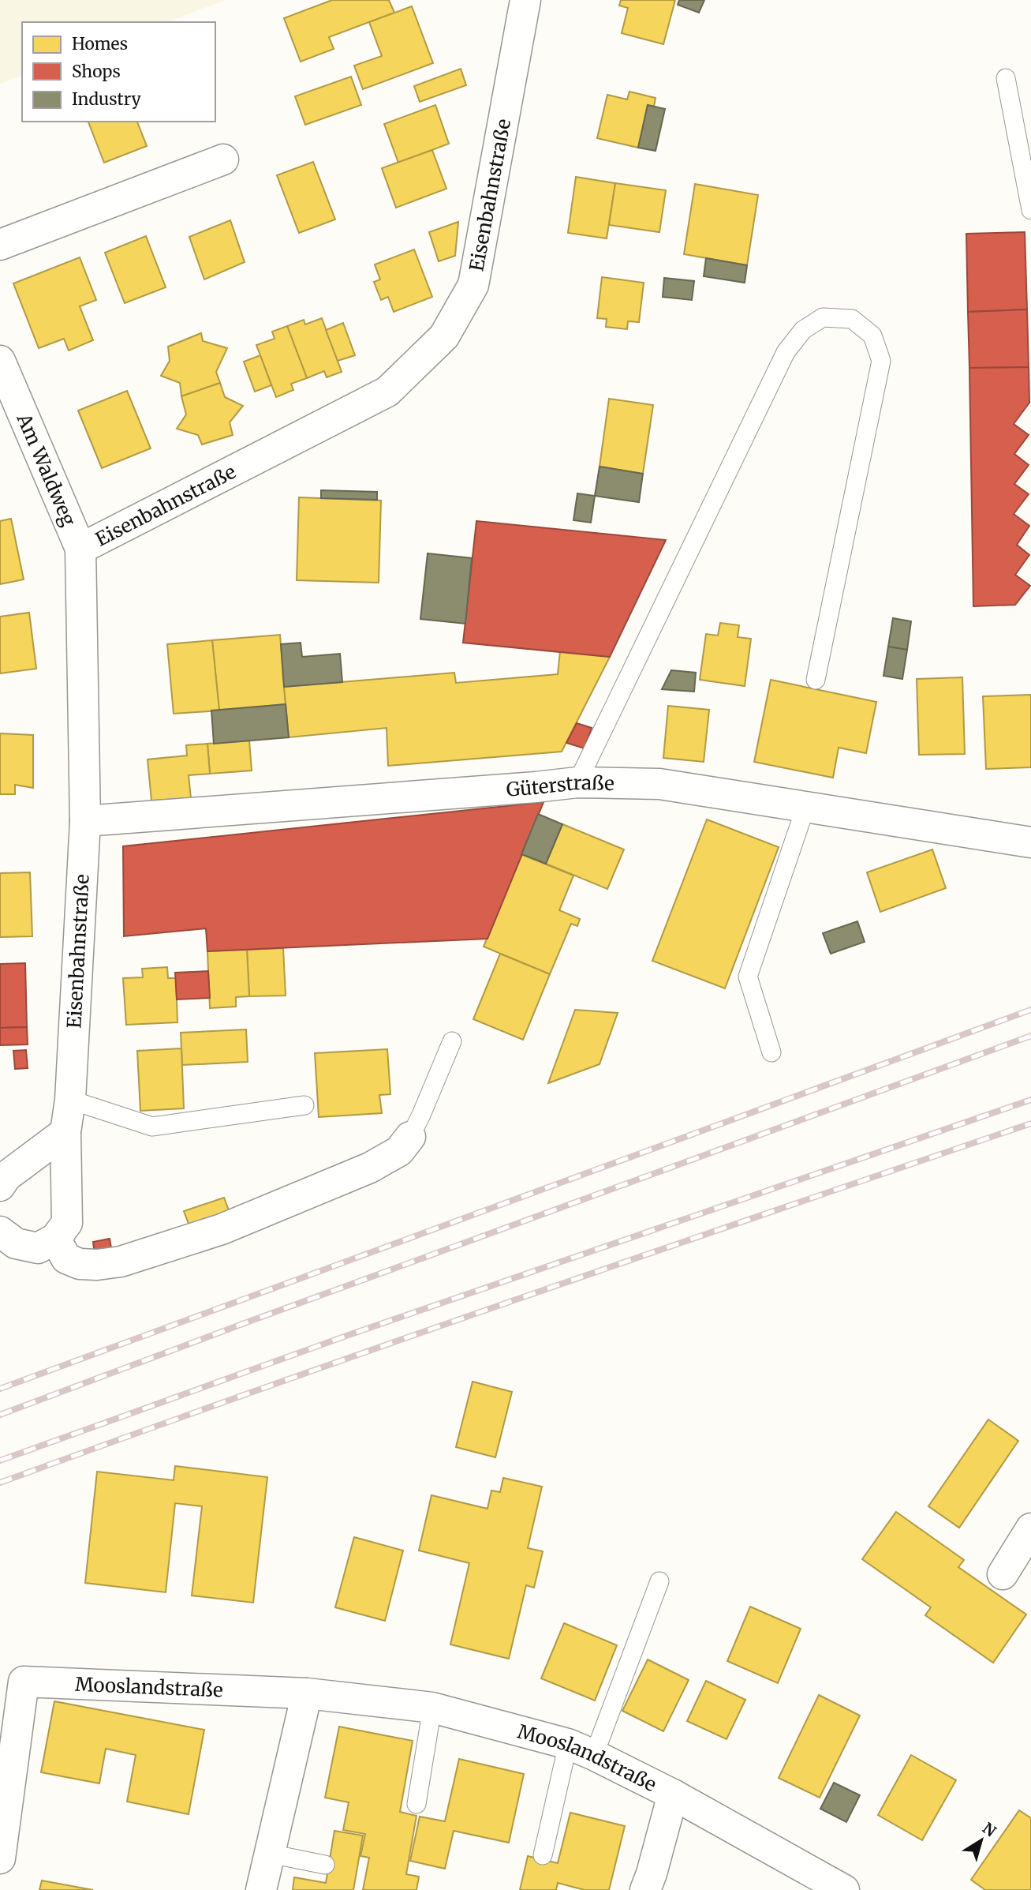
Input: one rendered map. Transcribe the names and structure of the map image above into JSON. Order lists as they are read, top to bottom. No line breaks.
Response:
{"streets":{"street":["Eisenbahnstraße","Am Waldweg","Güterstraße","Mooslandstraße"]},"crossings":[["Eisenbahnstraße","Am Waldweg"],["Eisenbahnstraße","Güterstraße"]],"legend":["Homes","Shops","Industry"],"north":"top right"}
